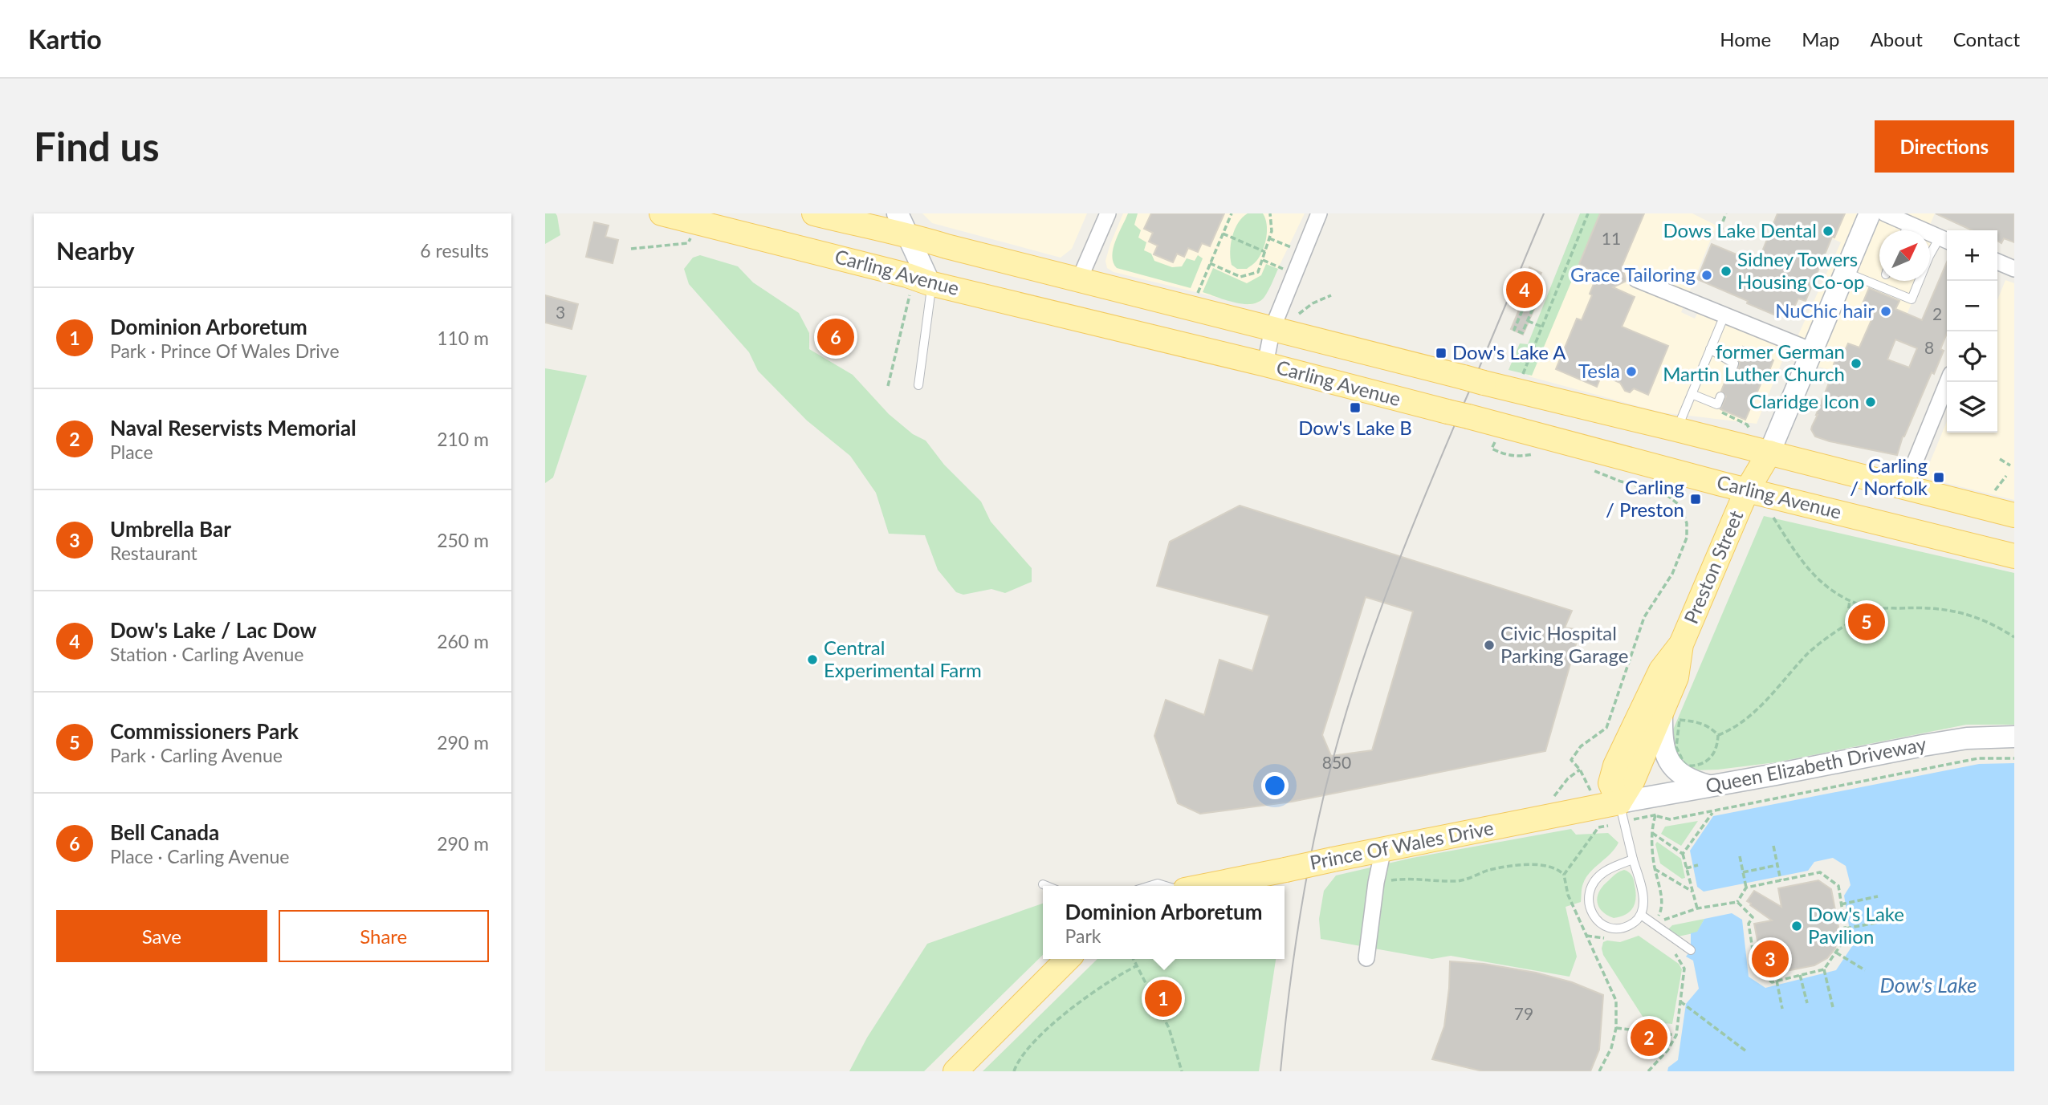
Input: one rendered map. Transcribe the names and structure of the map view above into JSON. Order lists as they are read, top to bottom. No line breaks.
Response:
{"streets":{"main road":["Carling Avenue","Preston Street","Queen Elizabeth Driveway","Prince Of Wales Drive"]},"crossings":[["Carling Avenue","Preston Street"],["Preston Street","Queen Elizabeth Driveway"],["Preston Street","Prince Of Wales Drive"],["Queen Elizabeth Driveway","Prince Of Wales Drive"]],"water":["Dow's Lake"],"places":{"other":["Dows Lake Dental","Sidney Towers Housing Co-op","Grace Tailoring","NuChic hair","former German Martin Luther Church","Tesla","Claridge Icon","Civic Hospital Parking Garage","Central Experimental Farm","Dow's Lake Pavilion"],"transit":["Dow's Lake A","Dow's Lake B","Carling / Norfolk","Carling / Preston"]},"house_numbers":["11","3","2","8","850","79"],"north":"top right","page":{"header":"Kartio","nav":["Home","Map","About","Contact"],"buttons":["Directions",["Save","Share"]],"title":"Find us","heading":["Nearby","6 results"],"map_buttons":["+","−"],"pins":["4","6","5","3","1","2"],"list":[{"mark":"1","name":"Dominion Arboretum","note":"Park · Prince Of Wales Drive","value":"110 m"},{"mark":"2","name":"Naval Reservists Memorial","note":"Place","value":"210 m"},{"mark":"3","name":"Umbrella Bar","note":"Restaurant","value":"250 m"},{"mark":"4","name":"Dow's Lake / Lac Dow","note":"Station · Carling Avenue","value":"260 m"},{"mark":"5","name":"Commissioners Park","note":"Park · Carling Avenue","value":"290 m"},{"mark":"6","name":"Bell Canada","note":"Place · Carling Avenue","value":"290 m"}],"popup":["Dominion Arboretum","Park"]}}
